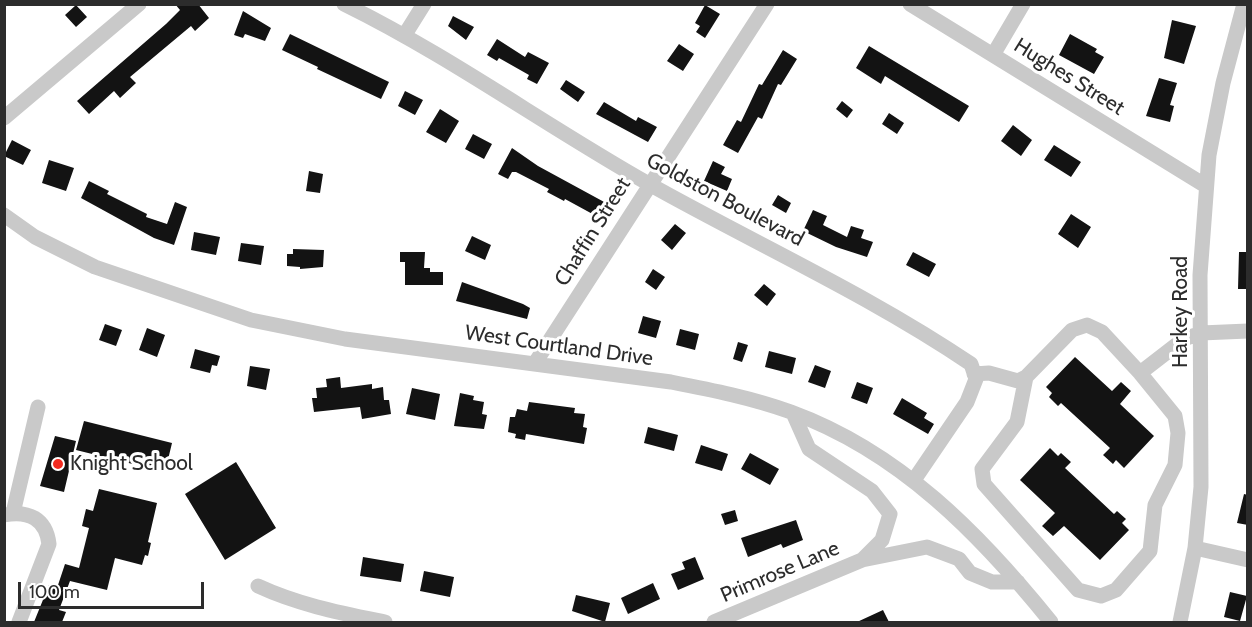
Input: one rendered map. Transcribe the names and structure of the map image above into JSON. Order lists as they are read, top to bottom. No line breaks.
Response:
{"streets":{"street":["Hughes Street","Goldston Boulevard","Chaffin Street","Harkey Road","West Courtland Drive","Primrose Lane"]},"crossings":[["Hughes Street","Harkey Road"],["Goldston Boulevard","Chaffin Street"],["Chaffin Street","West Courtland Drive"],["West Courtland Drive","Primrose Lane"]],"places":["Knight School"],"scale_bar":"100 m"}
